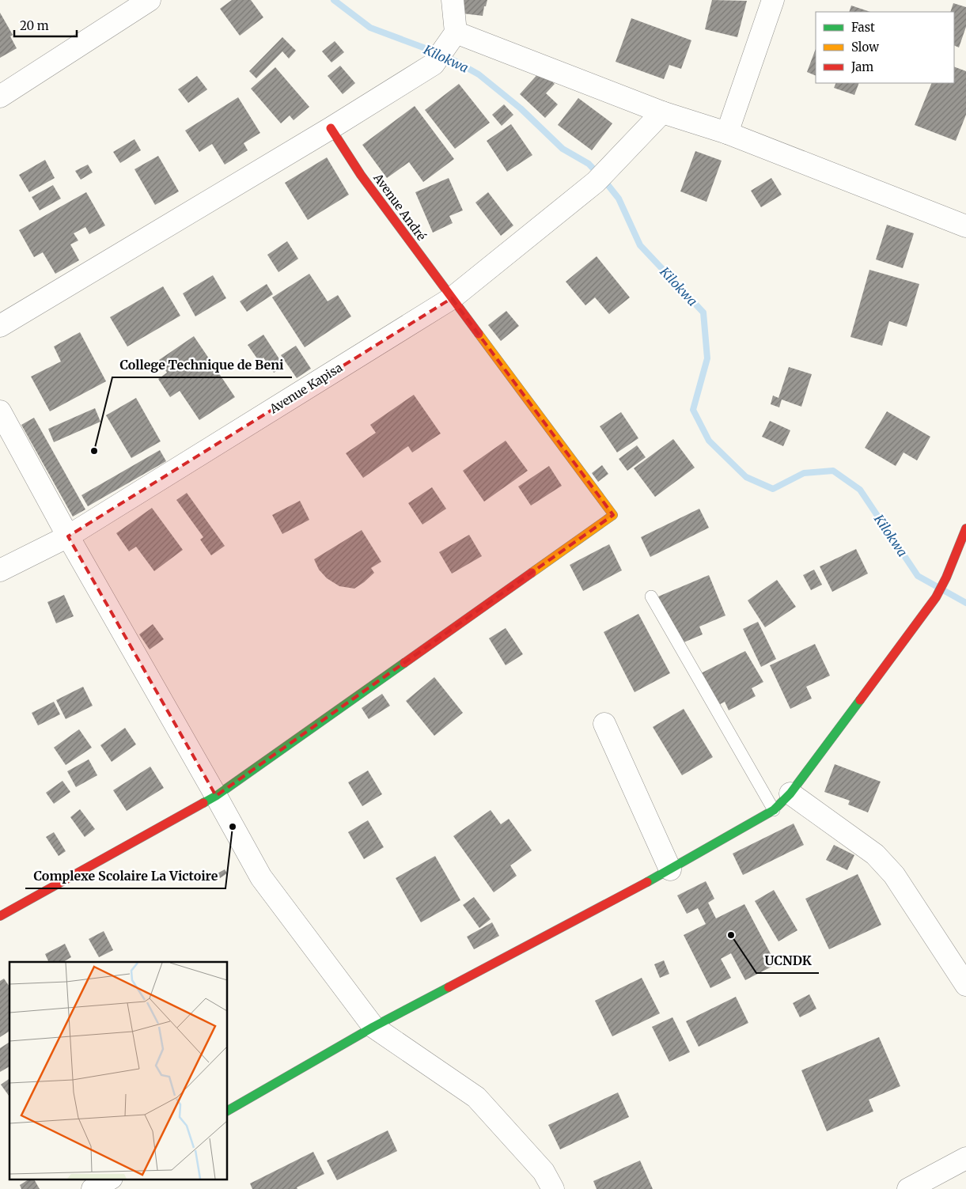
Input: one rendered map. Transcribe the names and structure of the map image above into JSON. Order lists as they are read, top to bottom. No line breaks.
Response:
{"streets":{"street":["Avenue André","Avenue Kapisa"]},"crossings":[["Avenue André","Avenue Kapisa"]],"water":["Kilokwa"],"places":["College Technique de Beni","Complexe Scolaire La Victoire","UCNDK"],"legend":["Fast","Slow","Jam"],"scale_bar":"20 m"}
